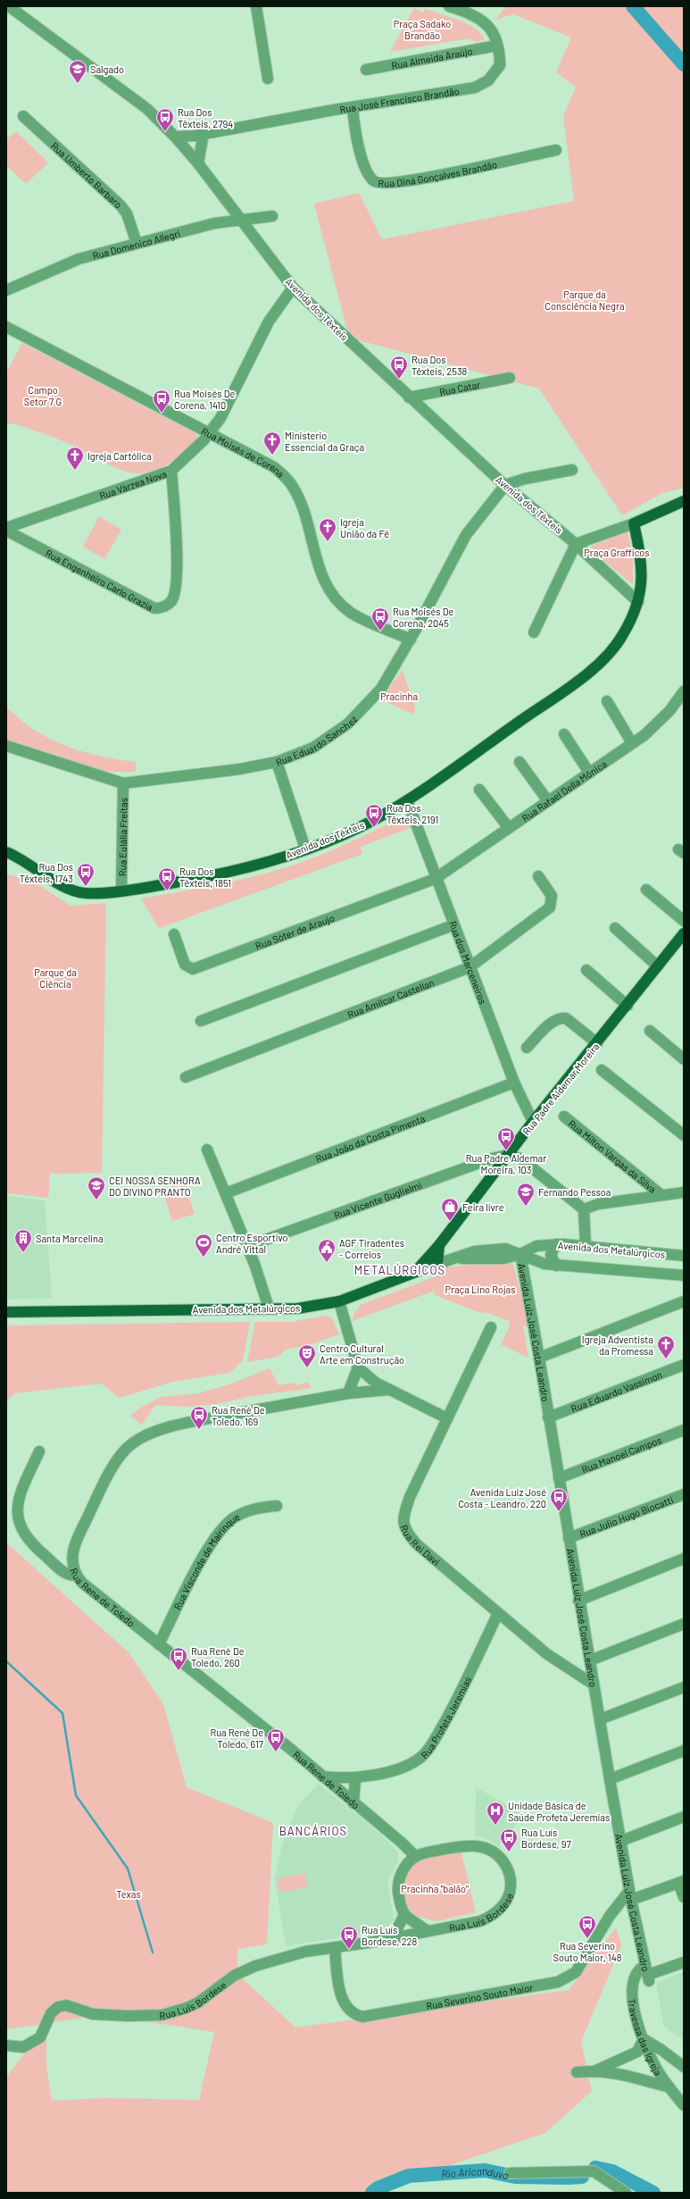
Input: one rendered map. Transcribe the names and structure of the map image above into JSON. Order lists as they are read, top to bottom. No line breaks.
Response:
{"streets":{"main road":["Avenida dos Têxteis","Rua Padre Aldemar Moreira","Avenida dos Metalúrgicos"],"street":["Rua Almeida Araújo","Rua José Francisco Brandão","Rua Diná Gonçalves Brandão","Rua Umberto Barbaro","Rua Domenico Allegri","Rua Catar","Rua Moisés de Corena","Rua Várzea Nova","Rua Engenheiro Carlo Grazia","Rua Eduardo Sanchez","Rua Rafael Della Mônica","Rua Eulália Freitas","Rua Sóter de Araujo","Rua dos Marceneiros","Rua Amilcar Castellan","Rua João da Costa Pimenta","Rua Milton Vargas da Silva","Rua Vicente Guglielmi","Avenida Luiz José Costa Leandro","Rua Eduardo Vassimon","Rua Manoel Campos","Rua Julio Hugo Biocatti","Rua Rei Davi","Rua Visconde de Mairinque","Rua Rene de Toledo","Rua Profeta Jeremias","Rua Luis Bordese","Rua Severino Souto Maior","Travessa das Igreja"]},"crossings":[["Rua Almeida Araújo","Rua José Francisco Brandão"],["Rua José Francisco Brandão","Rua Diná Gonçalves Brandão"],["Rua José Francisco Brandão","Avenida dos Têxteis"],["Rua Umberto Barbaro","Rua Domenico Allegri"],["Rua Domenico Allegri","Avenida dos Têxteis"],["Avenida dos Têxteis","Rua Catar"],["Avenida dos Têxteis","Rua Várzea Nova"],["Avenida dos Têxteis","Rua Eduardo Sanchez"],["Avenida dos Têxteis","Rua Eulália Freitas"],["Avenida dos Têxteis","Rua dos Marceneiros"],["Rua Moisés de Corena","Rua Várzea Nova"],["Rua Moisés de Corena","Rua Eduardo Sanchez"],["Rua Várzea Nova","Rua Engenheiro Carlo Grazia"],["Rua Eduardo Sanchez","Rua Eulália Freitas"],["Rua Rafael Della Mônica","Rua Sóter de Araujo"],["Rua Rafael Della Mônica","Rua dos Marceneiros"],["Rua Sóter de Araujo","Rua dos Marceneiros"],["Rua dos Marceneiros","Rua Amilcar Castellan"],["Rua dos Marceneiros","Rua Padre Aldemar Moreira"],["Rua dos Marceneiros","Rua João da Costa Pimenta"],["Rua Padre Aldemar Moreira","Rua Vicente Guglielmi"],["Rua Padre Aldemar Moreira","Avenida dos Metalúrgicos"],["Avenida dos Metalúrgicos","Avenida Luiz José Costa Leandro"],["Avenida Luiz José Costa Leandro","Rua Eduardo Vassimon"],["Avenida Luiz José Costa Leandro","Rua Manoel Campos"],["Avenida Luiz José Costa Leandro","Rua Julio Hugo Biocatti"],["Avenida Luiz José Costa Leandro","Rua Rei Davi"],["Avenida Luiz José Costa Leandro","Rua Severino Souto Maior"],["Avenida Luiz José Costa Leandro","Travessa das Igreja"],["Rua Rei Davi","Rua Profeta Jeremias"],["Rua Visconde de Mairinque","Rua Rene de Toledo"],["Rua Rene de Toledo","Rua Profeta Jeremias"],["Rua Rene de Toledo","Rua Luis Bordese"],["Rua Luis Bordese","Rua Severino Souto Maior"]],"districts":["METALÚRGICOS","BANCÁRIOS"],"water":["Rio Aricanduva"],"parks":["Praça Sadako Brandão","Parque da Consciência Negra","Campo Setor 7 G","Praça Grafficos","Pracinha","Parque da Ciência","Praça Lino Rojas","Pracinha \"balão\"","Texas"],"places":{"school or university":["Salgado","CEI NOSSA SENHORA DO DIVINO PRANTO","Fernando Pessoa"],"bus stop":["Rua Dos Têxteis, 2794","Rua Dos Têxteis, 2538","Rua Moisés De Corena, 1410","Rua Moisés De Corena, 2045","Rua Dos Têxteis, 2191","Rua Dos Têxteis, 1743","Rua Dos Têxteis, 1851","Rua Padre Aldemar Moreira, 103","Rua René De Toledo, 169","Avenida Luiz José Costa - Leandro, 220","Rua René De Toledo, 260","Rua René De Toledo, 617","Rua Luís Bordese, 97","Rua Severino Souto Maior, 148","Rua Luís Bordese, 228"],"church":["Ministerio Essencial da Graça","Igreja Cartólica","Igreja União da Fé","Igreja Adventista da Promessa"],"shop":["Feira livre"],"building":["Santa Marcelina"],"sports":["Centro Esportivo André Vittal"],"public building":["AGF Tiradentes - Correios"],"theatre":["Centro Cultural Arte em Construção"],"hospital":["Unidade Básica de Saúde Profeta Jeremias"]}}
